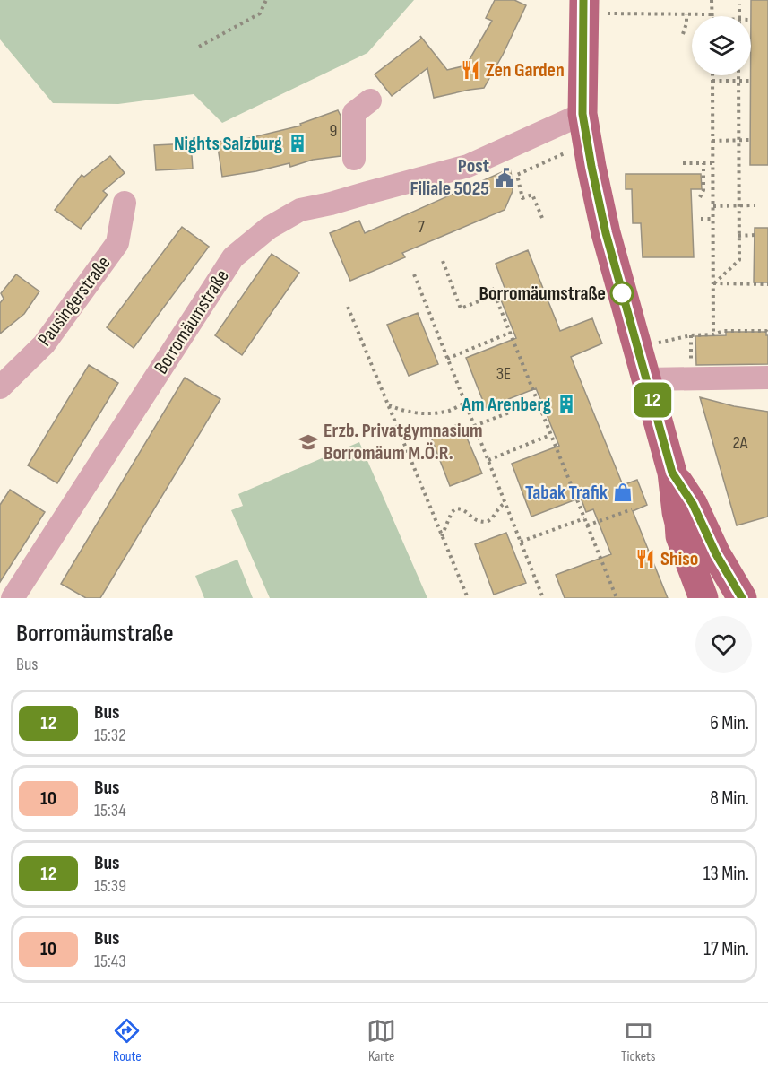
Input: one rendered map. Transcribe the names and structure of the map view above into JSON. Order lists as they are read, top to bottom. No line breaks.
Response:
{"streets":{"street":["Pausingerstraße","Borromäumstraße"]},"places":{"restaurant":["Zen Garden","Shiso"],"building":["Nights Salzburg","Am Arenberg"],"public building":["Post Filiale 5025"],"other":["Borromäumstraße"],"school or university":["Erzb. Privatgymnasium Borromäum M.Ö.R."],"shop":["Tabak Trafik"]},"lines":["bus line 12"],"house_numbers":["9","7","3E","2A"],"page":{"on_map":"12","heading":["Borromäumstraße","Bus"],"list":[{"mark":"12","name":"Bus","note":"15:32","value":"6 Min."},{"mark":"10","name":"Bus","note":"15:34","value":"8 Min."},{"mark":"12","name":"Bus","note":"15:39","value":"13 Min."},{"mark":"10","name":"Bus","note":"15:43","value":"17 Min."}],"tabs":["Route","Karte","Tickets"]}}
